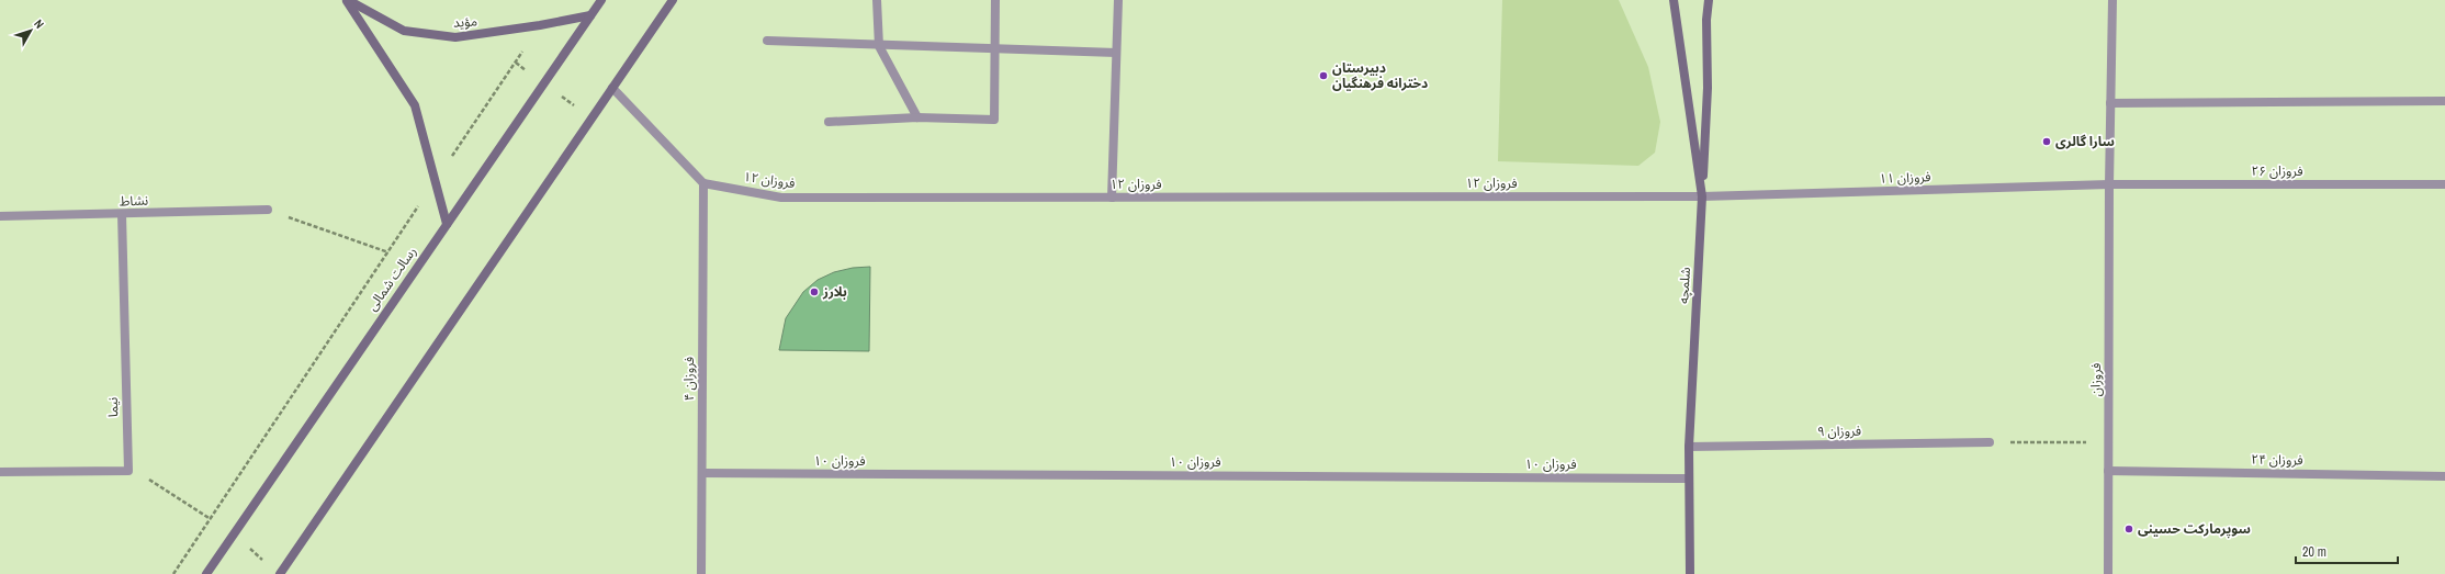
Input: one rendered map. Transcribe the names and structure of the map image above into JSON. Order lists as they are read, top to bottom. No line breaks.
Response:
{"streets":{"main road":["مؤید","رسالت شمالی","شلمچه"],"street":["فروزان ۲۶","فروزان ۱۱","فروزان ۱۲","نشاط","فروزان ۴","فروزان","نیما","فروزان ۹","فروزان ۲۴","فروزان ۱۰"]},"crossings":[["مؤید","رسالت شمالی"],["فروزان ۲۶","فروزان ۱۱"],["فروزان ۲۶","فروزان"],["فروزان ۱۱","فروزان ۱۲"],["فروزان ۱۱","شلمچه"],["فروزان ۱۱","فروزان"],["فروزان ۱۲","شلمچه"],["فروزان ۱۲","فروزان ۴"],["نشاط","نیما"],["شلمچه","فروزان ۹"],["شلمچه","فروزان ۱۰"],["فروزان ۴","فروزان ۱۰"],["فروزان","فروزان ۲۴"]],"places":["دبیرستان دخترانه فرهنگیان","سارا گالری","بلارز","سوپرمارکت حسینی"],"scale_bar":"20 m","north":"top right"}
